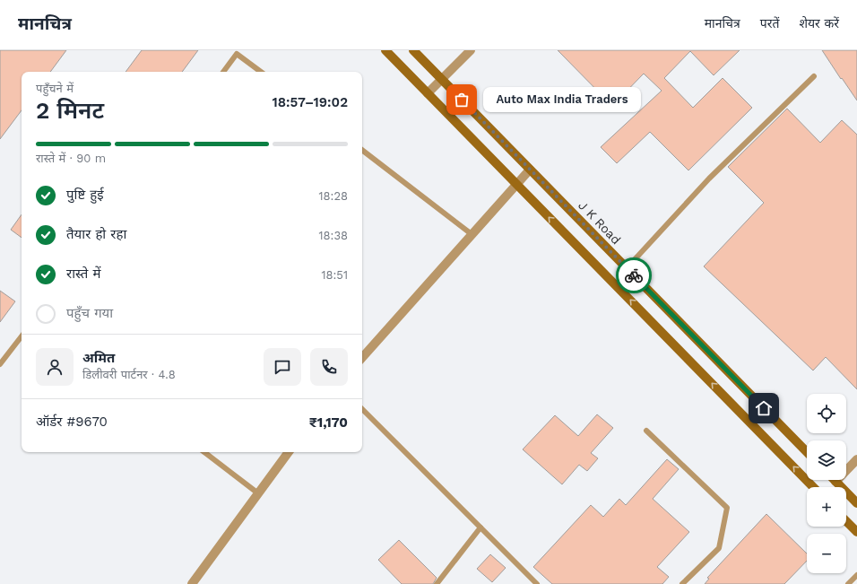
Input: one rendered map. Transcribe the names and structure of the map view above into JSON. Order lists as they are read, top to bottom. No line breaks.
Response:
{"streets":{"main road":["J K Road"]},"places":["Auto Max India Traders"],"page":{"header":"मानचित्र","nav":["मानचित्र","परतें","शेयर करें"],"heading":["2 मिनट","पहुँचने में","18:57–19:02"],"panel":["अमित","डिलीवरी पार्टनर · 4.8","ऑर्डर #9670","₹1,170"],"bubble":"Auto Max India Traders","bar":"रास्ते में · 90 m","list":[["पुष्टि हुई","18:28"],["तैयार हो रहा","18:38"],["रास्ते में","18:51"],"पहुँच गया"],"map_buttons":["+","−"]}}
